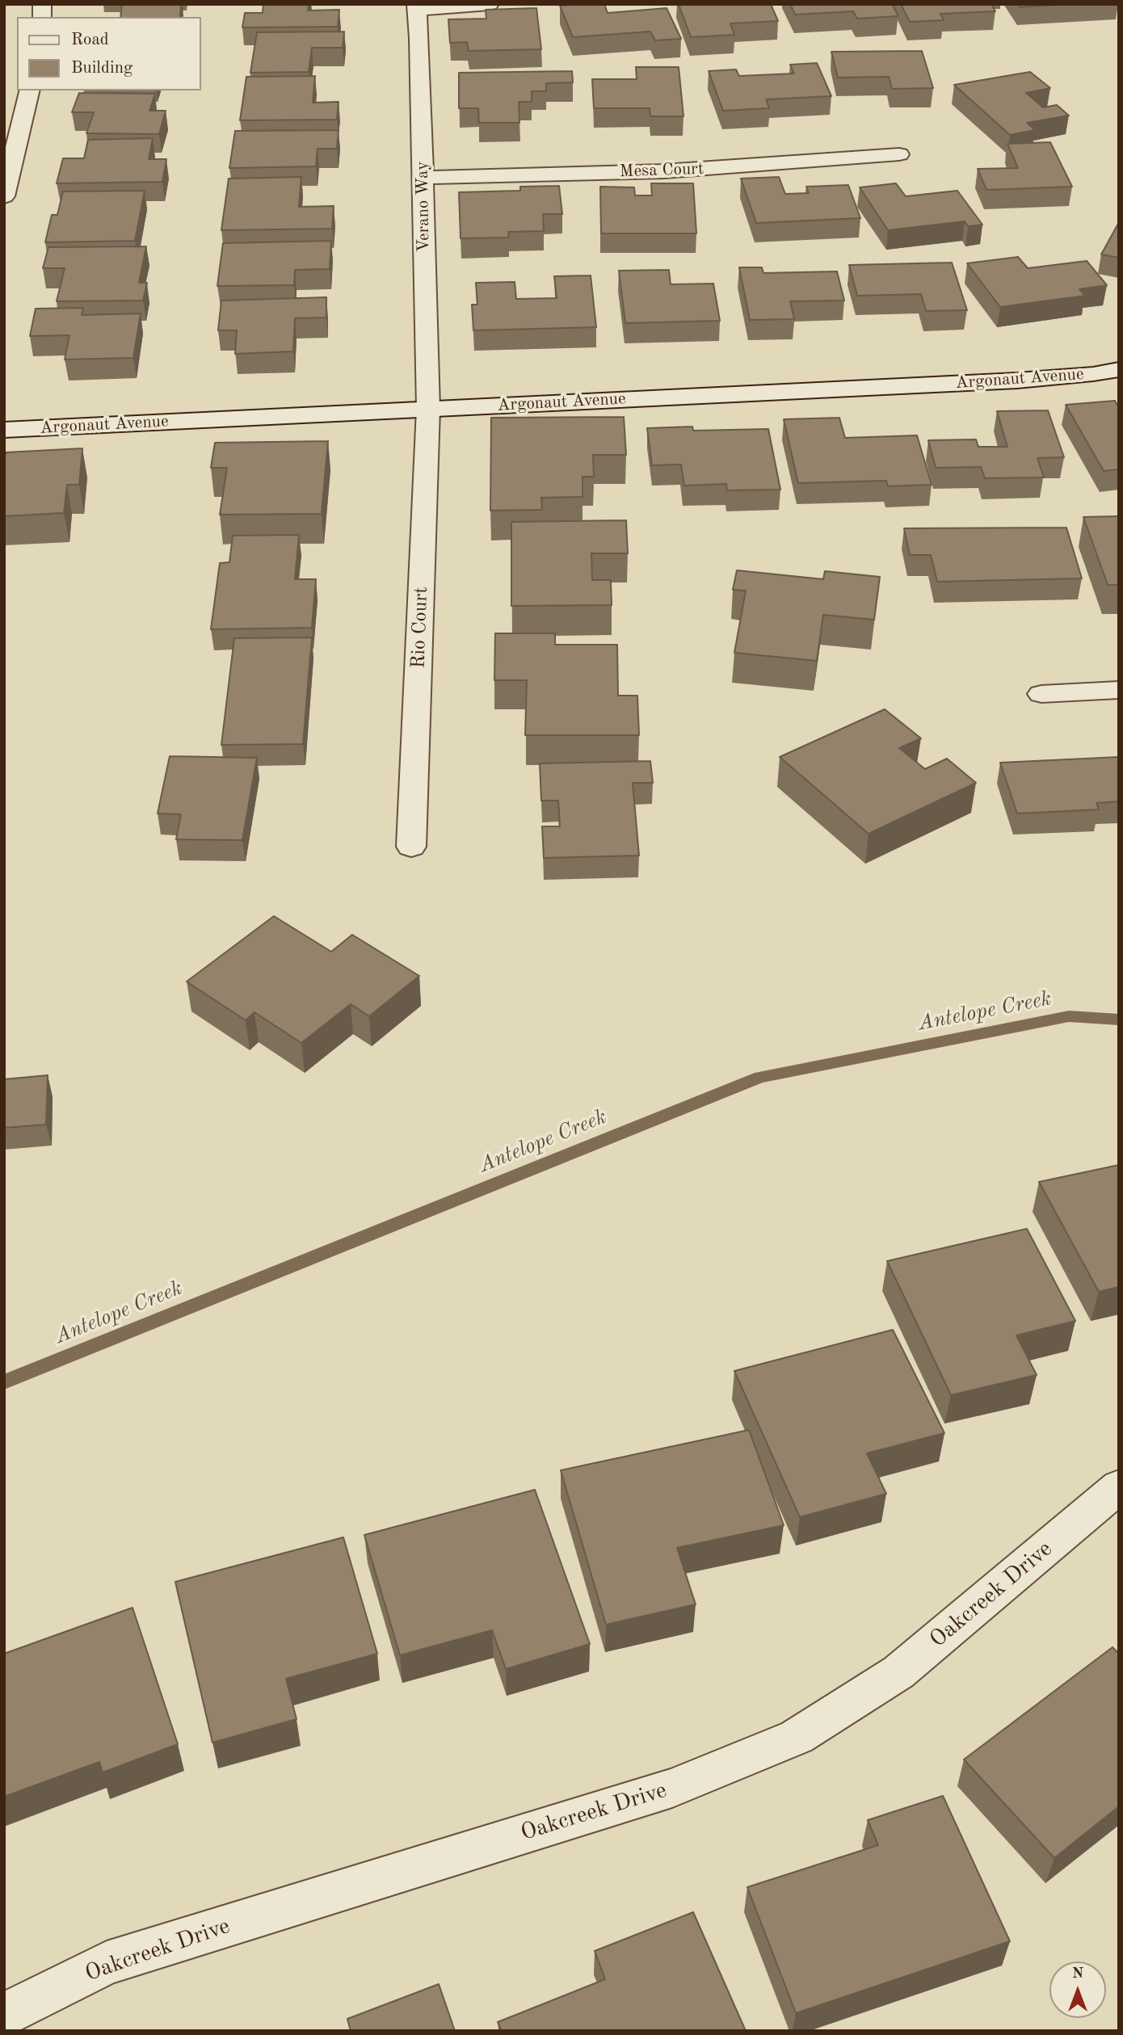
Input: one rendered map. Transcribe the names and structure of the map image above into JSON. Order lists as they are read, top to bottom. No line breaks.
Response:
{"streets":{"street":["Mesa Court","Verano Way","Argonaut Avenue","Rio Court","Oakcreek Drive"]},"crossings":[["Mesa Court","Verano Way"],["Verano Way","Argonaut Avenue"],["Verano Way","Rio Court"],["Argonaut Avenue","Rio Court"]],"water":["Antelope Creek"],"legend":["Road","Building"],"north":"top"}
